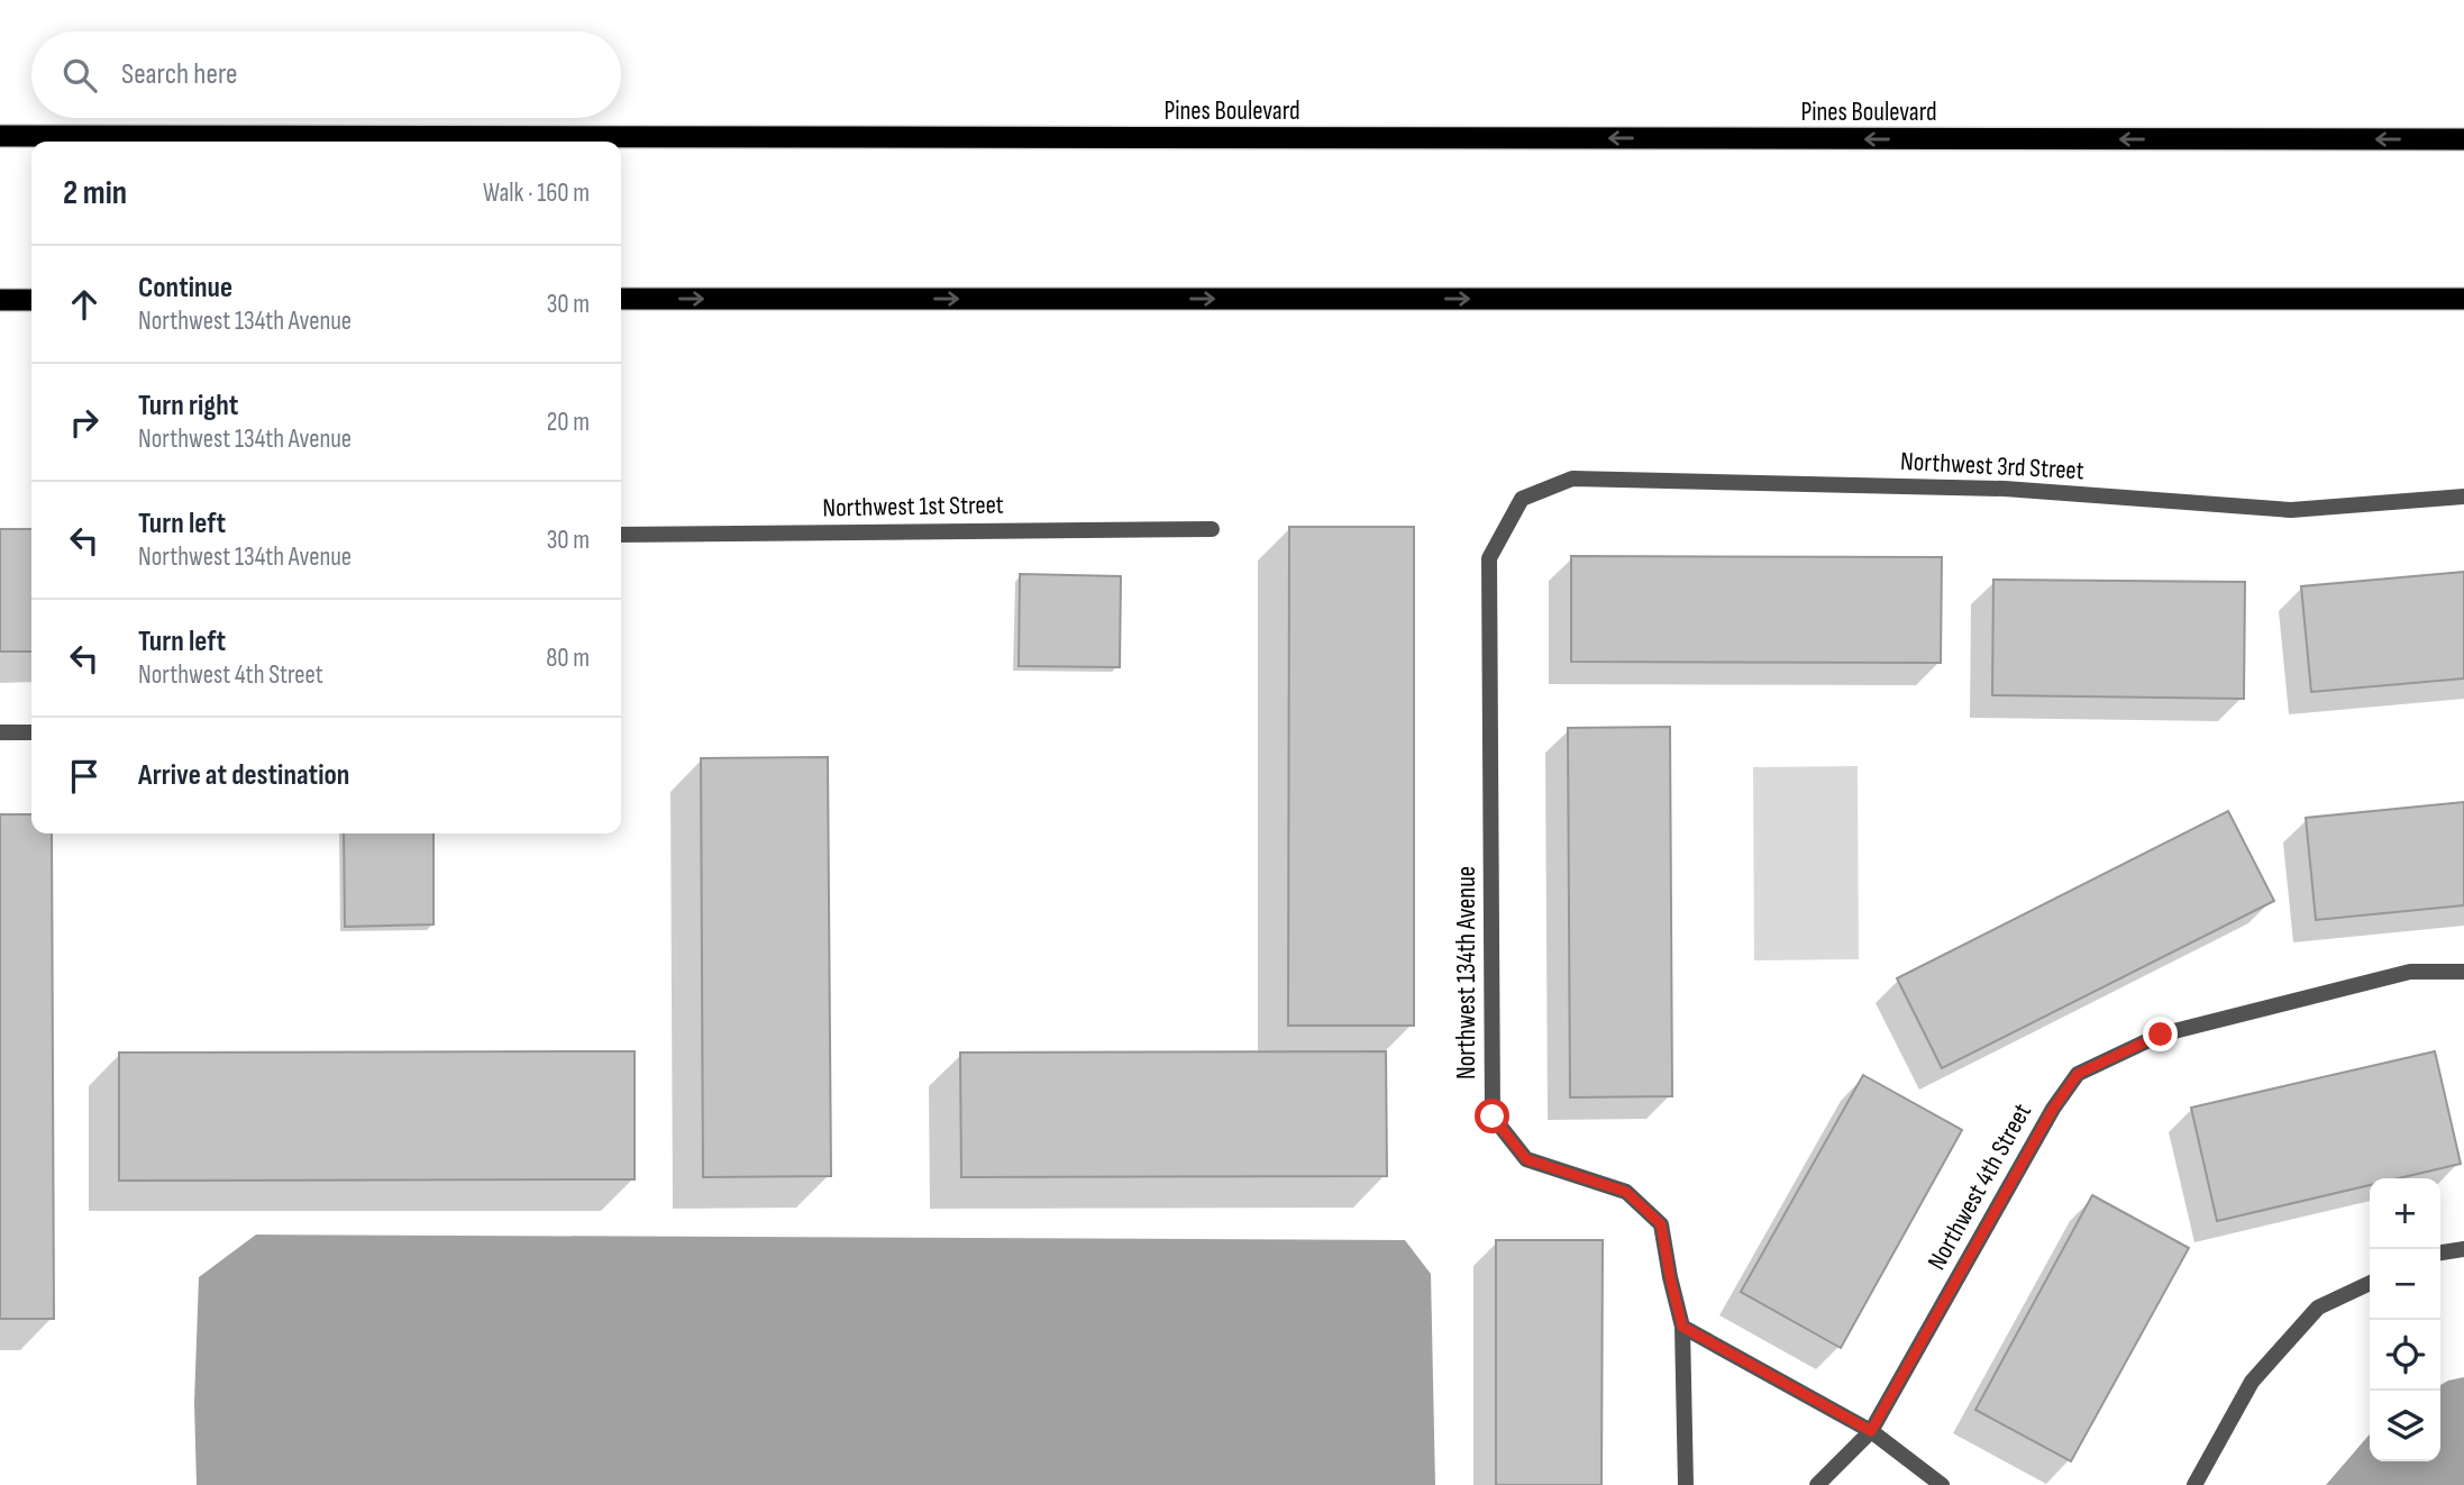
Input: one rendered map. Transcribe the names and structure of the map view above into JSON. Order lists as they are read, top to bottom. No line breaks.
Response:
{"streets":{"highway":["Pines Boulevard"],"street":["Northwest 3rd Street","Northwest 1st Street","Northwest 134th Avenue","Northwest 4th Street"]},"crossings":[["Northwest 3rd Street","Northwest 134th Avenue"]],"page":{"search":"Search here","heading":["2 min","Walk · 160 m"],"list":[["Continue","Northwest 134th Avenue","30 m"],["Turn right","Northwest 134th Avenue","20 m"],["Turn left","Northwest 134th Avenue","30 m"],["Turn left","Northwest 4th Street","80 m"],"Arrive at destination"],"map_buttons":["+","−"]}}
